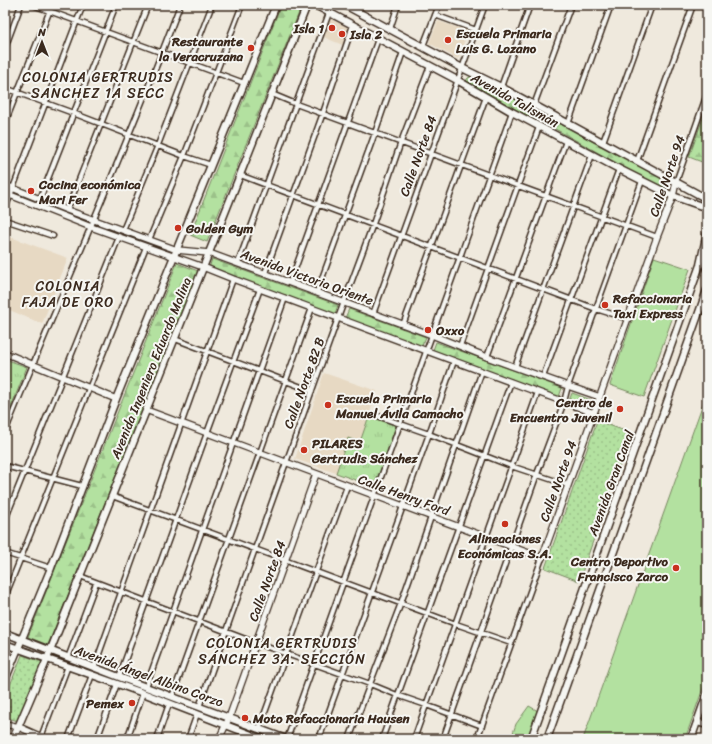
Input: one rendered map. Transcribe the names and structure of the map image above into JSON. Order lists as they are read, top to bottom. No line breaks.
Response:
{"streets":{"main road":["Avenida Talismán","Avenida Ingeniero Eduardo Molina","Avenida Gran Canal","Avenida Ángel Albino Corzo"],"street":["Calle Norte 84","Calle Norte 94","Avenida Victoria Oriente","Calle Norte 82 B","Calle Henry Ford"]},"crossings":[["Avenida Talismán","Calle Norte 84"],["Avenida Talismán","Calle Norte 94"],["Avenida Talismán","Calle Norte 82 B"],["Calle Norte 84","Avenida Victoria Oriente"],["Calle Norte 84","Calle Henry Ford"],["Calle Norte 84","Avenida Ángel Albino Corzo"],["Calle Norte 94","Avenida Victoria Oriente"],["Calle Norte 94","Calle Henry Ford"],["Avenida Victoria Oriente","Avenida Ingeniero Eduardo Molina"],["Avenida Victoria Oriente","Calle Norte 82 B"],["Avenida Ingeniero Eduardo Molina","Calle Henry Ford"],["Avenida Ingeniero Eduardo Molina","Avenida Ángel Albino Corzo"],["Calle Norte 82 B","Calle Henry Ford"],["Calle Norte 82 B","Avenida Ángel Albino Corzo"]],"districts":["COLONIA GERTRUDIS SANCHEZ 1A SECC","COLONIA FAJA DE ORO","COLONIA GERTRUDIS SÁNCHEZ 3A. SECCIÓN"],"places":["Isla 1","Isla 2","Escuela Primaria Luis G. Lozano","Restaurante la Veracruzana","Cocina económica Mari Fer","Golden Gym","Refaccionaria Taxi Express","Oxxo","Escuela Primaria Manuel Ávila Camacho","Centro de Encuentro Juvenil","PILARES Gertrudis Sánchez","Alineaciones Económicas S.A.","Centro Deportivo Francisco Zarco","Pemex","Moto Refaccionaria Hausen"],"north":"top"}
